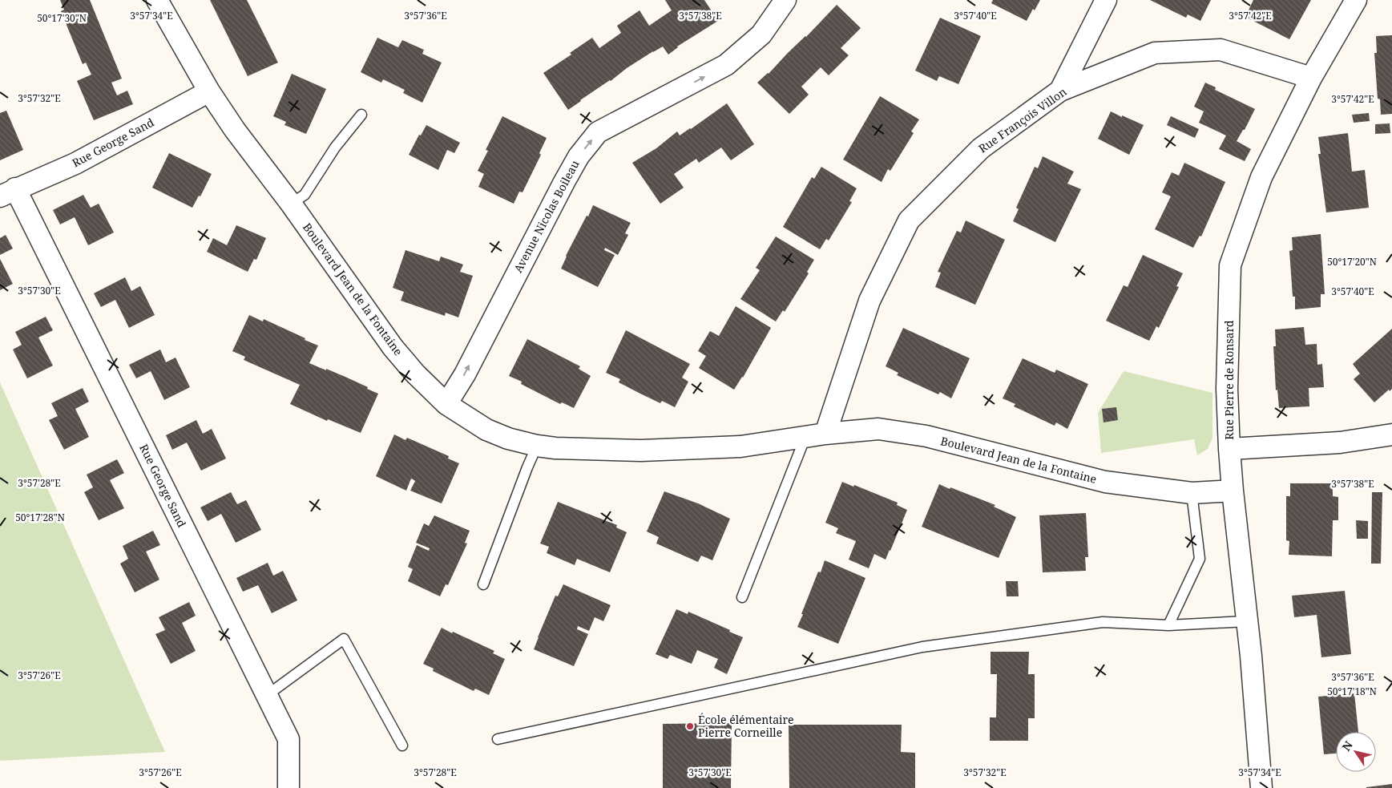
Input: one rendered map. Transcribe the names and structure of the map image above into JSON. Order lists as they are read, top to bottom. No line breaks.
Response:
{"streets":{"street":["Rue François Villon","Rue George Sand","Avenue Nicolas Boileau","Boulevard Jean de la Fontaine","Rue Pierre de Ronsard"]},"crossings":[["Rue François Villon","Boulevard Jean de la Fontaine"],["Rue François Villon","Rue Pierre de Ronsard"],["Rue George Sand","Boulevard Jean de la Fontaine"],["Avenue Nicolas Boileau","Boulevard Jean de la Fontaine"],["Boulevard Jean de la Fontaine","Rue Pierre de Ronsard"]],"one_way":["Avenue Nicolas Boileau"],"places":["École élémentaire Pierre Corneille"],"north":"top left","coordinates":["3°57'40\"E","3°57'42\"E","3°57'34\"E","3°57'36\"E","3°57'38\"E","50°17'30\"N","3°57'32\"E","50°17'20\"N","3°57'30\"E","3°57'28\"E","50°17'28\"N","3°57'26\"E","50°17'18\"N"]}
